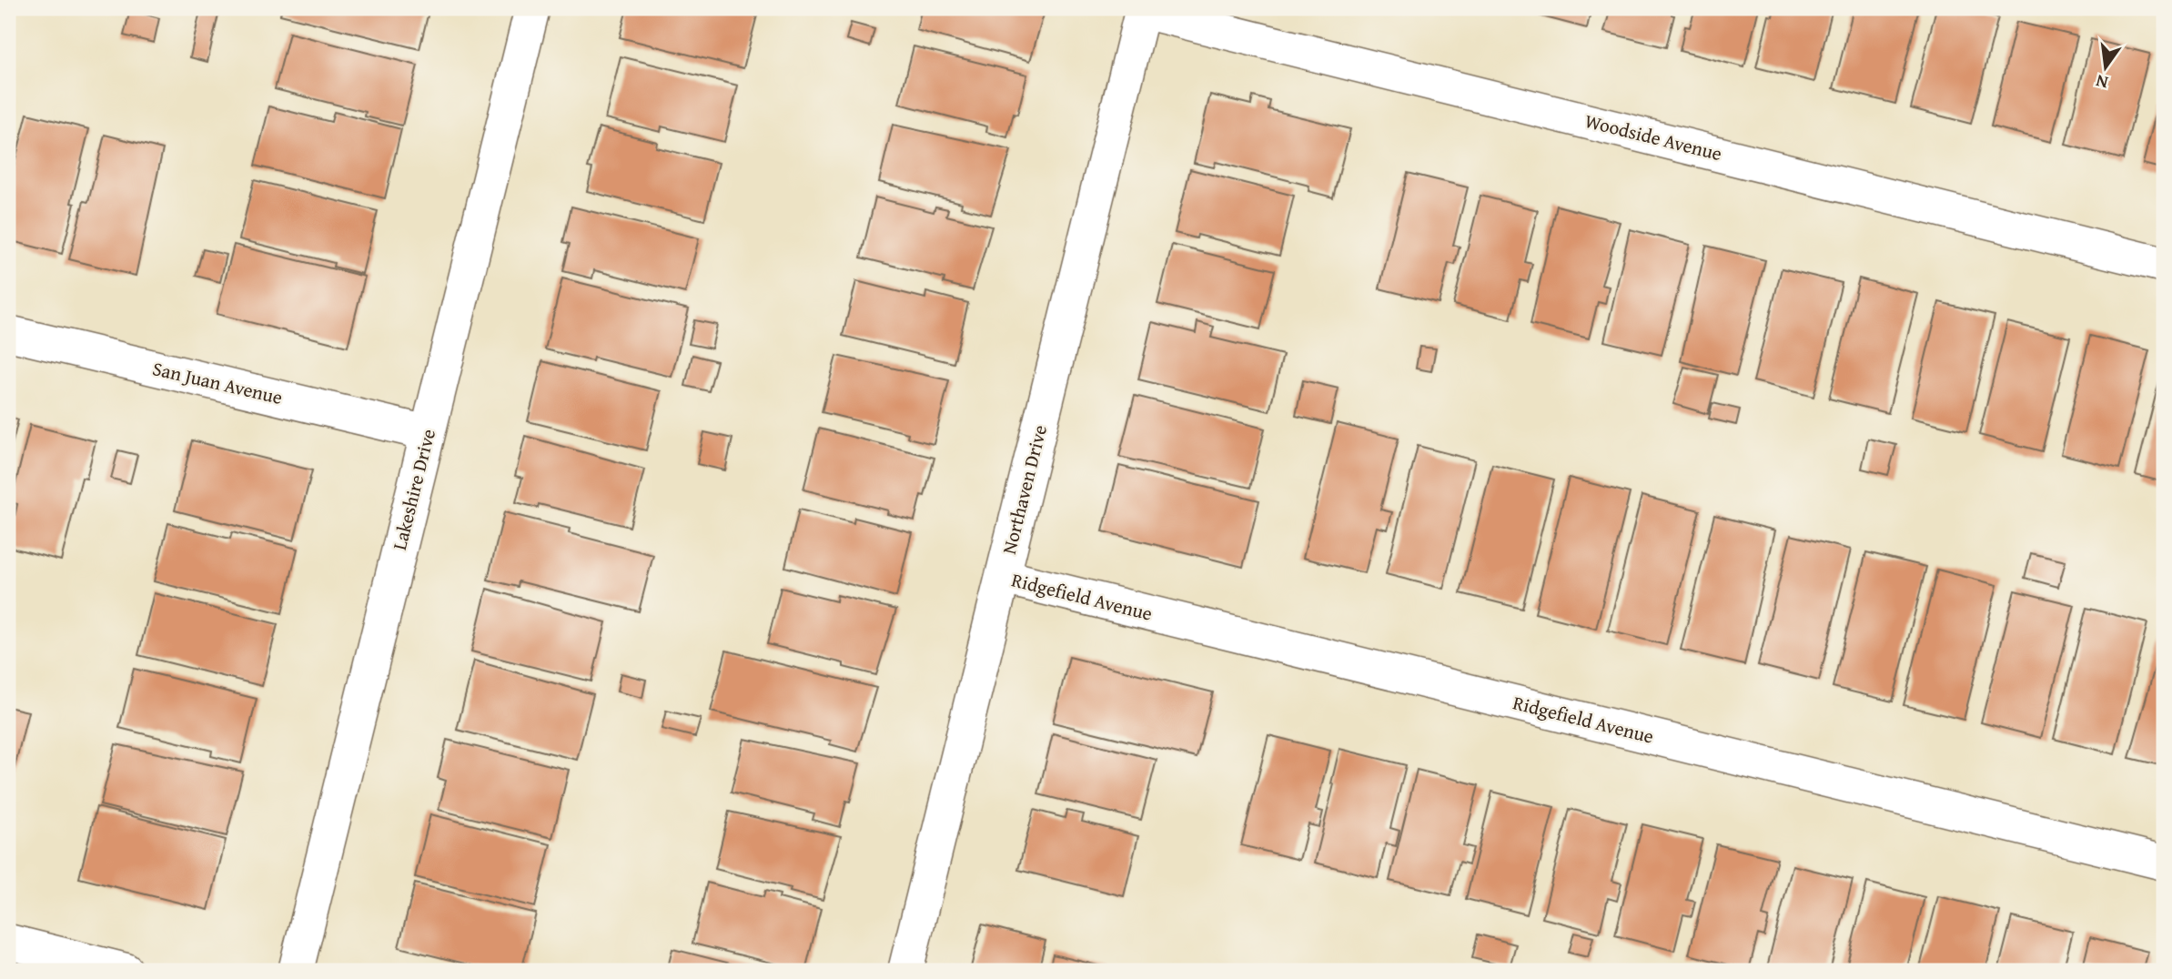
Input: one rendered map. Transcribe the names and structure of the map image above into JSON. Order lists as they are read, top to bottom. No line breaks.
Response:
{"streets":{"street":["Woodside Avenue","San Juan Avenue","Lakeshire Drive","Northaven Drive","Ridgefield Avenue"]},"crossings":[["Woodside Avenue","Northaven Drive"],["San Juan Avenue","Lakeshire Drive"],["Northaven Drive","Ridgefield Avenue"]],"north":"bottom"}
